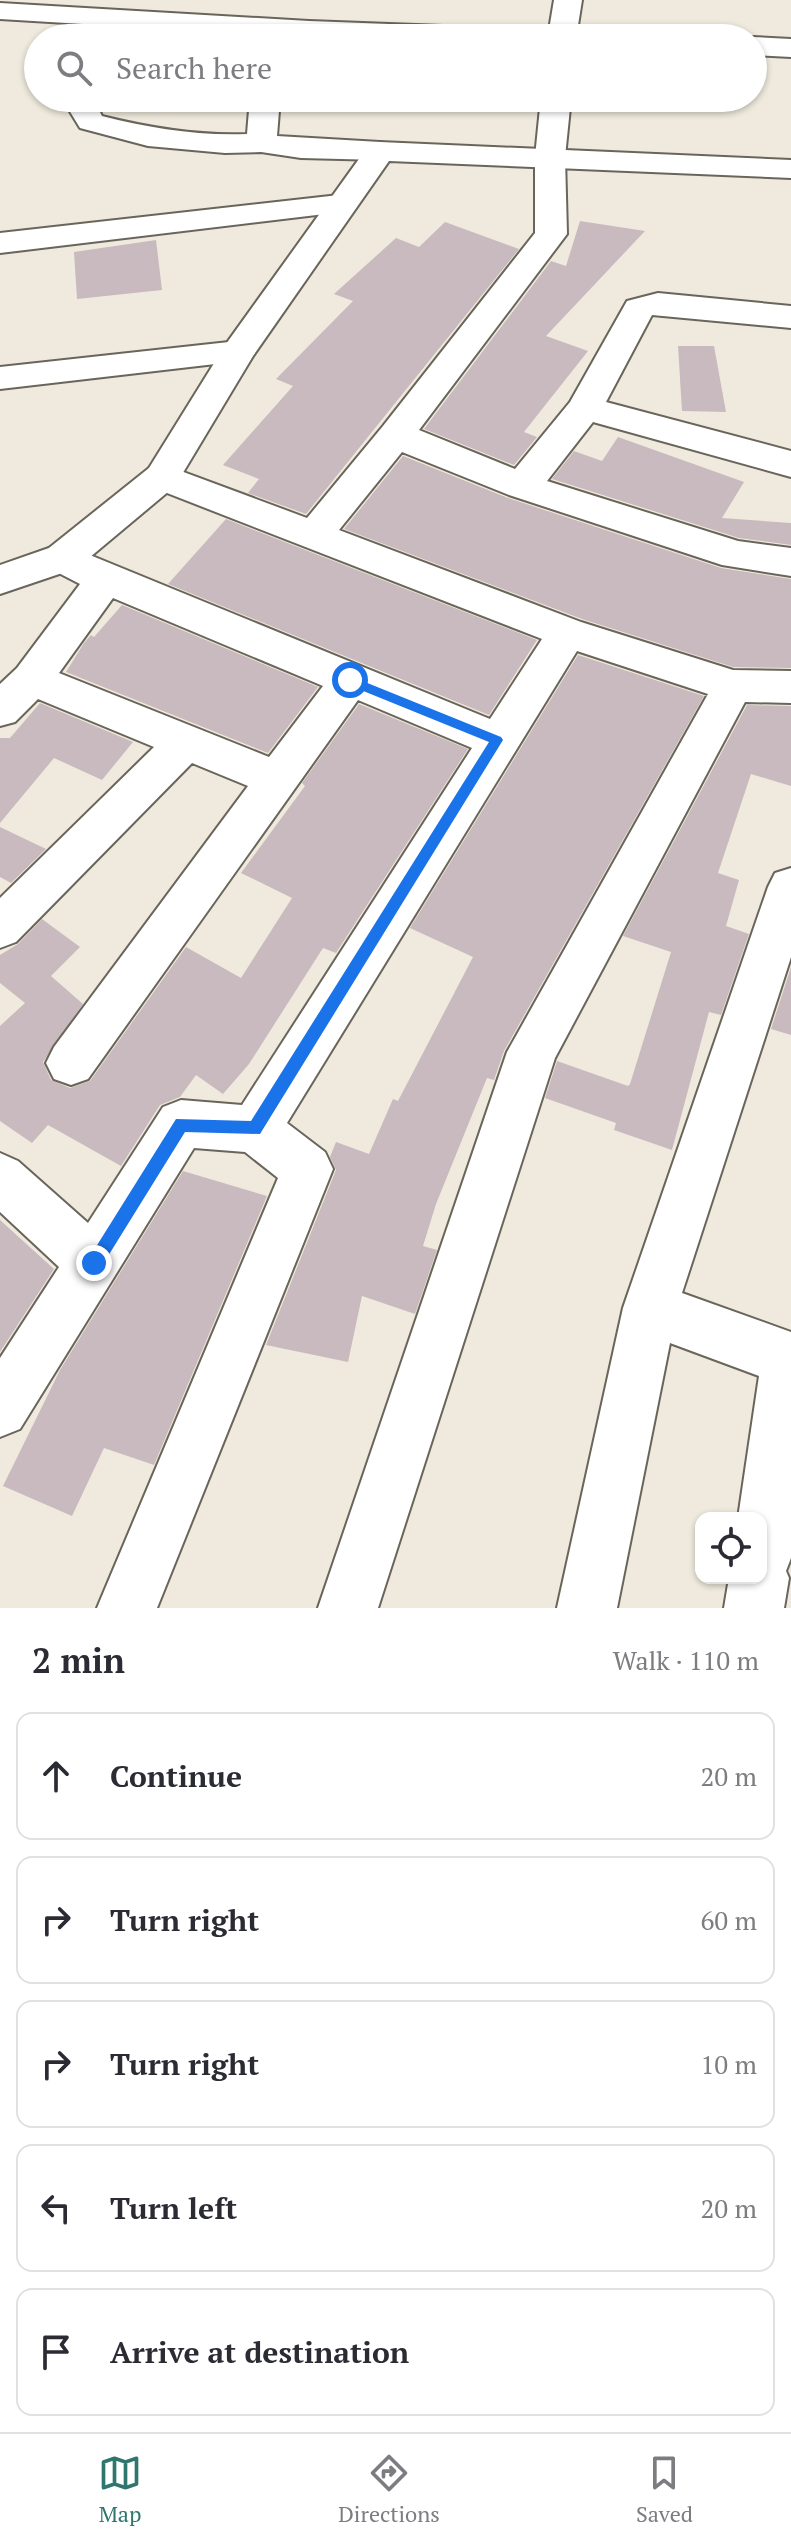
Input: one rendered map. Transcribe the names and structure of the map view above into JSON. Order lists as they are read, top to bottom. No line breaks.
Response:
{"page":{"search":"Search here","heading":["2 min","Walk · 110 m"],"list":[["Continue","20 m"],["Turn right","60 m"],["Turn right","10 m"],["Turn left","20 m"],"Arrive at destination"],"nav":["Map","Directions","Saved"]}}
